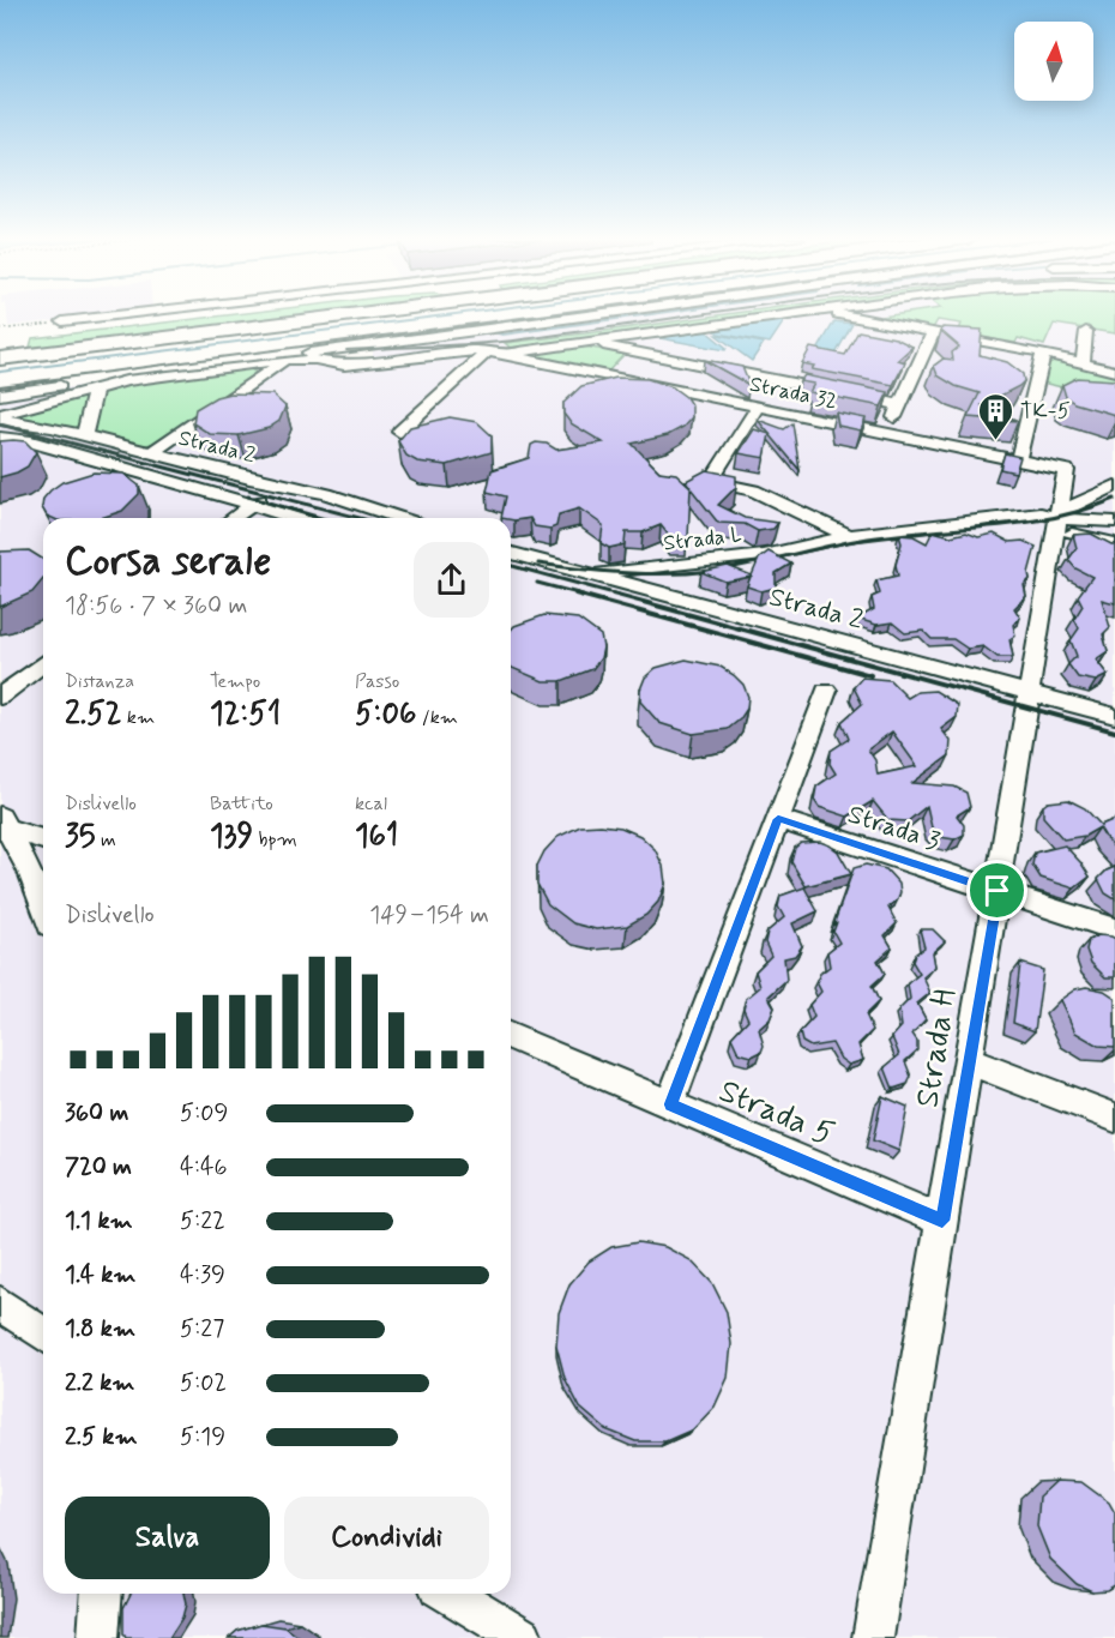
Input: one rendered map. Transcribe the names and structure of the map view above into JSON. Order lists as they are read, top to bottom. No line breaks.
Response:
{"streets":{"street":["Strada 32","Strada 2","Strada L","Strada 3","Strada H","Strada 5"]},"crossings":[["Strada 32","Strada 2"],["Strada 32","Strada H"],["Strada 2","Strada L"],["Strada 2","Strada H"],["Strada L","Strada H"],["Strada 3","Strada H"],["Strada H","Strada 5"]],"places":{"building":["TK-5"]},"north":"top","page":{"heading":["Corsa serale","18:56 · 7 × 360 m"],"stats":[["Distanza","2.52 km"],["Tempo","12:51"],["Passo","5:06 /km"],["Dislivello","35 m"],["Battito","139 bpm"],["kcal","161"]],"chart":["Dislivello","149–154 m"],"list":[{"name":"360 m","note":"5:09"},{"name":"720 m","note":"4:46"},{"name":"1.1 km","note":"5:22"},{"name":"1.4 km","note":"4:39"},{"name":"1.8 km","note":"5:27"},{"name":"2.2 km","note":"5:02"},{"name":"2.5 km","note":"5:19"}],"buttons":["Salva","Condividi"]}}
